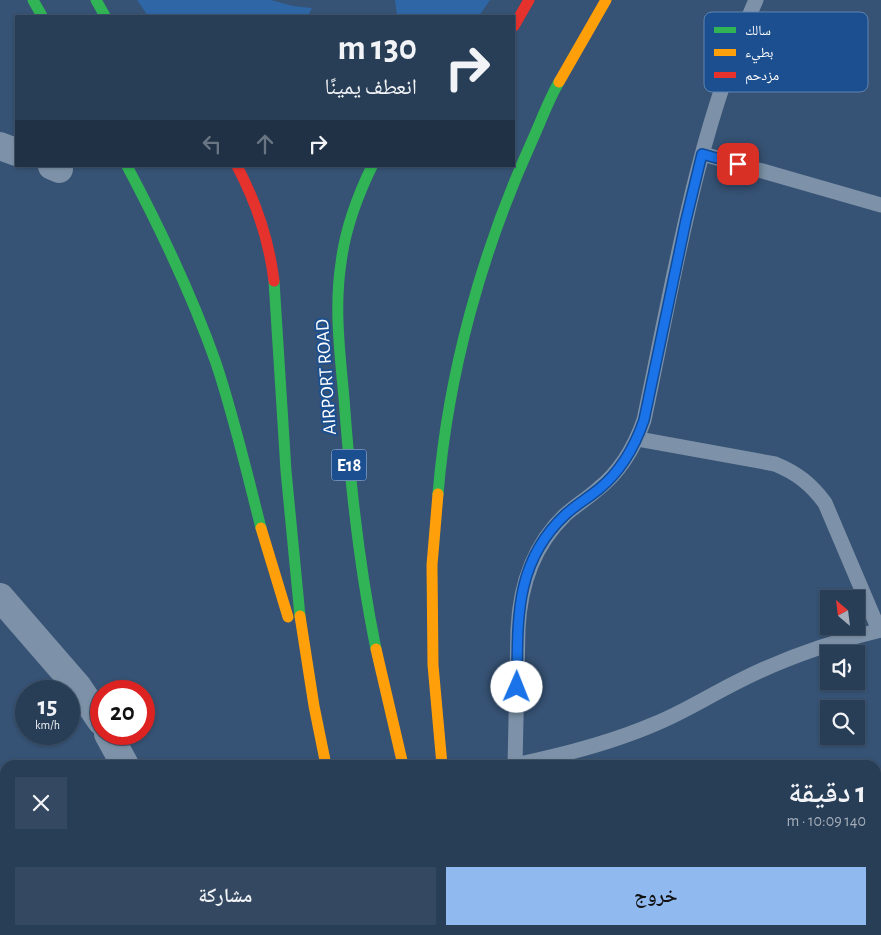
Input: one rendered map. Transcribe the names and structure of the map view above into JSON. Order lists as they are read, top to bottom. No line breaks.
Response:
{"streets":{"highway":["AIRPORT ROAD","E18"]},"legend":["سالك","بطيء","مزدحم"],"north":"top left","page":{"turn":["130 m","انعطف يمينًا"],"speed":"15 km/h","limit":"20","heading":["1 دقيقة","140 m · 10:09"],"buttons":["خروج","مشاركة"]}}
